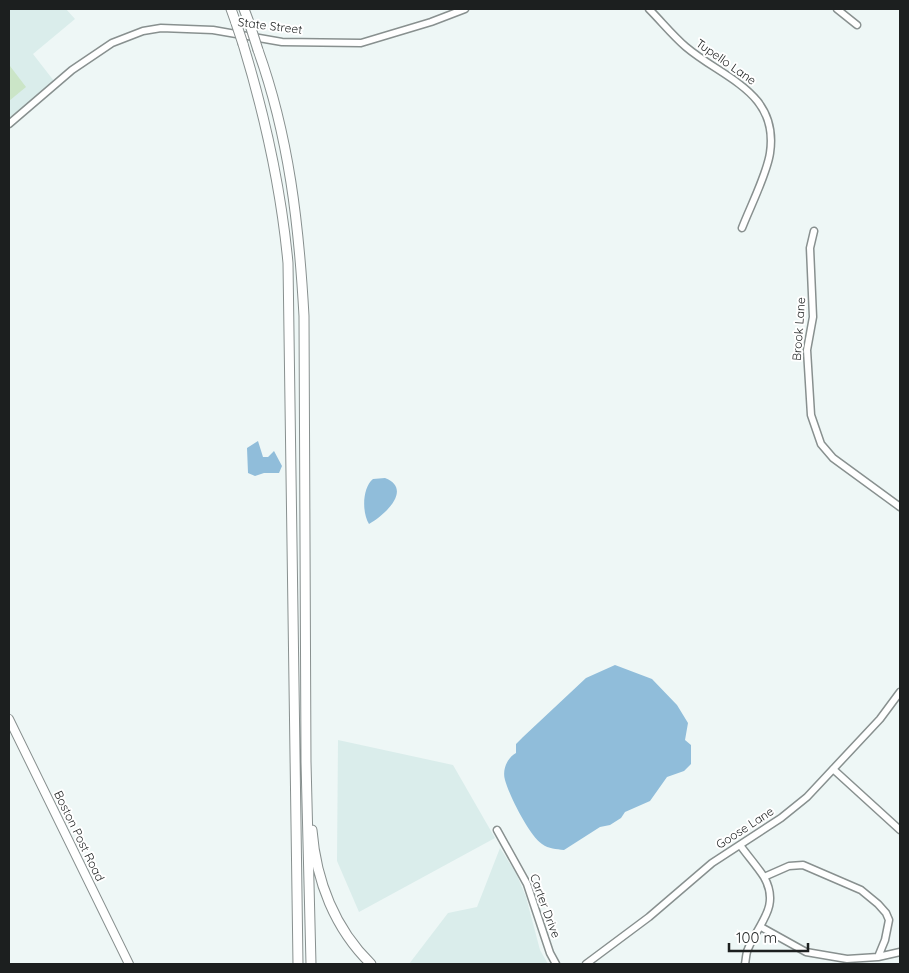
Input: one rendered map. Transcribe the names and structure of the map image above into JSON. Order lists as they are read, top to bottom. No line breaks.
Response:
{"streets":{"main road":["Boston Post Road"],"street":["State Street","Tupello Lane","Brook Lane","Goose Lane","Carter Drive"]},"scale_bar":"100 m"}
